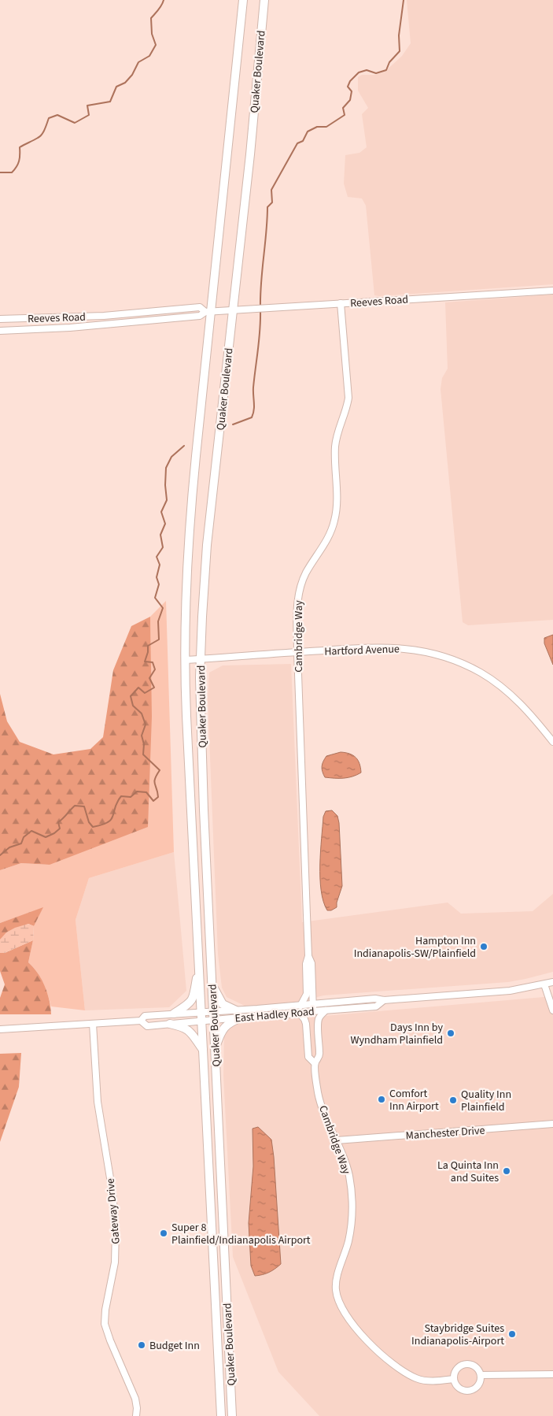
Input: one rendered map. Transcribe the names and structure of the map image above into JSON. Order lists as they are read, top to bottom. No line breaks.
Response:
{"streets":{"main road":["Quaker Boulevard"],"street":["Reeves Road","Cambridge Way","Hartford Avenue","East Hadley Road","Manchester Drive","Gateway Drive"]},"crossings":[["Quaker Boulevard","Reeves Road"],["Quaker Boulevard","Hartford Avenue"],["Quaker Boulevard","East Hadley Road"],["Reeves Road","Cambridge Way"],["Cambridge Way","Hartford Avenue"],["Cambridge Way","East Hadley Road"],["Cambridge Way","Manchester Drive"],["East Hadley Road","Gateway Drive"]],"places":["Hampton Inn Indianapolis-SW/Plainfield","Days Inn by Wyndham Plainfield","Comfort Inn Airport","Quality Inn Plainfield","La Quinta Inn and Suites","Super 8 Plainfield/Indianapolis Airport","Staybridge Suites Indianapolis-Airport","Budget Inn"]}
